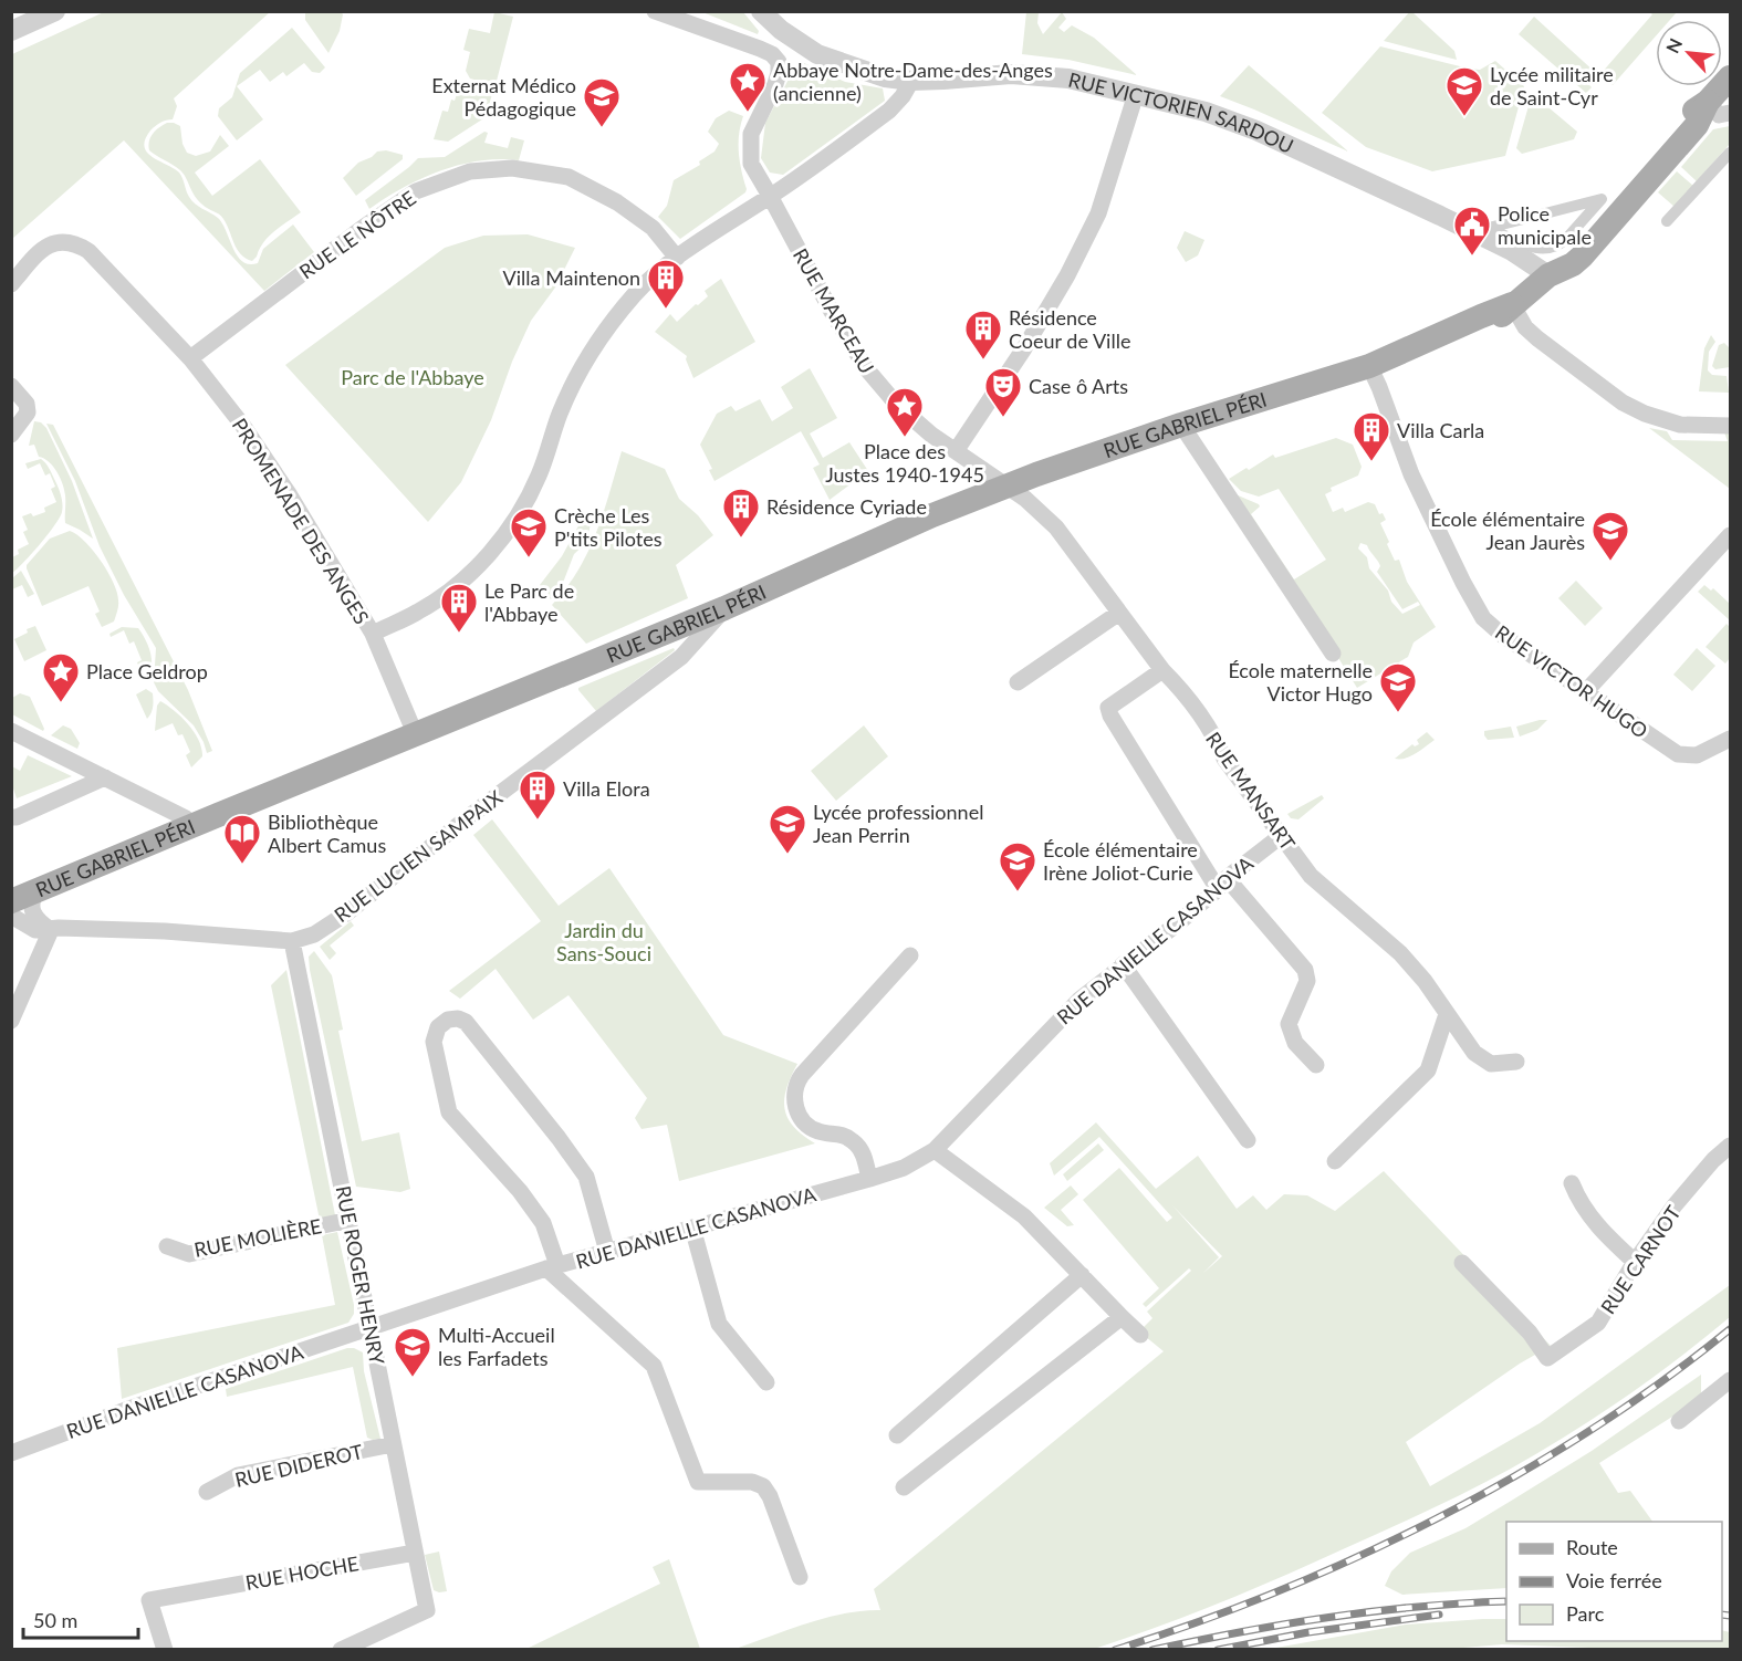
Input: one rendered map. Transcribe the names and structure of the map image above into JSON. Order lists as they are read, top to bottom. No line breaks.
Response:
{"streets":{"main road":["RUE GABRIEL PÉRI"],"street":["RUE VICTORIEN SARDOU","RUE LE NÔTRE","RUE MARCEAU","PROMENADE DES ANGES","RUE VICTOR HUGO","RUE MANSART","RUE LUCIEN SAMPAIX","RUE DANIELLE CASANOVA","RUE MOLIÈRE","RUE CARNOT","RUE ROGER HENRY","RUE DIDEROT","RUE HOCHE"]},"crossings":[["RUE VICTORIEN SARDOU","RUE GABRIEL PÉRI"],["RUE LE NÔTRE","PROMENADE DES ANGES"],["RUE MARCEAU","RUE GABRIEL PÉRI"],["RUE MARCEAU","RUE MANSART"],["RUE GABRIEL PÉRI","PROMENADE DES ANGES"],["RUE GABRIEL PÉRI","RUE VICTOR HUGO"],["RUE GABRIEL PÉRI","RUE MANSART"],["RUE GABRIEL PÉRI","RUE LUCIEN SAMPAIX"],["RUE MANSART","RUE DANIELLE CASANOVA"],["RUE LUCIEN SAMPAIX","RUE ROGER HENRY"],["RUE DANIELLE CASANOVA","RUE ROGER HENRY"],["RUE MOLIÈRE","RUE ROGER HENRY"],["RUE ROGER HENRY","RUE DIDEROT"],["RUE ROGER HENRY","RUE HOCHE"]],"parks":["Parc de l'Abbaye","Jardin du Sans-Souci"],"places":{"place":["Abbaye Notre-Dame-des-Anges (ancienne)","Place des Justes 1940-1945","Place Geldrop"],"school or university":["Lycée militaire de Saint-Cyr","Externat Médico Pédagogique","Crèche Les P'tits Pilotes","École élémentaire Jean Jaurès","École maternelle Victor Hugo","Lycée professionnel Jean Perrin","École élémentaire Irène Joliot-Curie","Multi-Accueil les Farfadets"],"public building":["Police municipale"],"building":["Villa Maintenon","Résidence Coeur de Ville","Villa Carla","Résidence Cyriade","Le Parc de l'Abbaye","Villa Elora"],"theatre":["Case ô Arts"],"library":["Bibliothèque Albert Camus"]},"legend":["Route","Voie ferrée","Parc"],"scale_bar":"50 m","north":"top left"}
